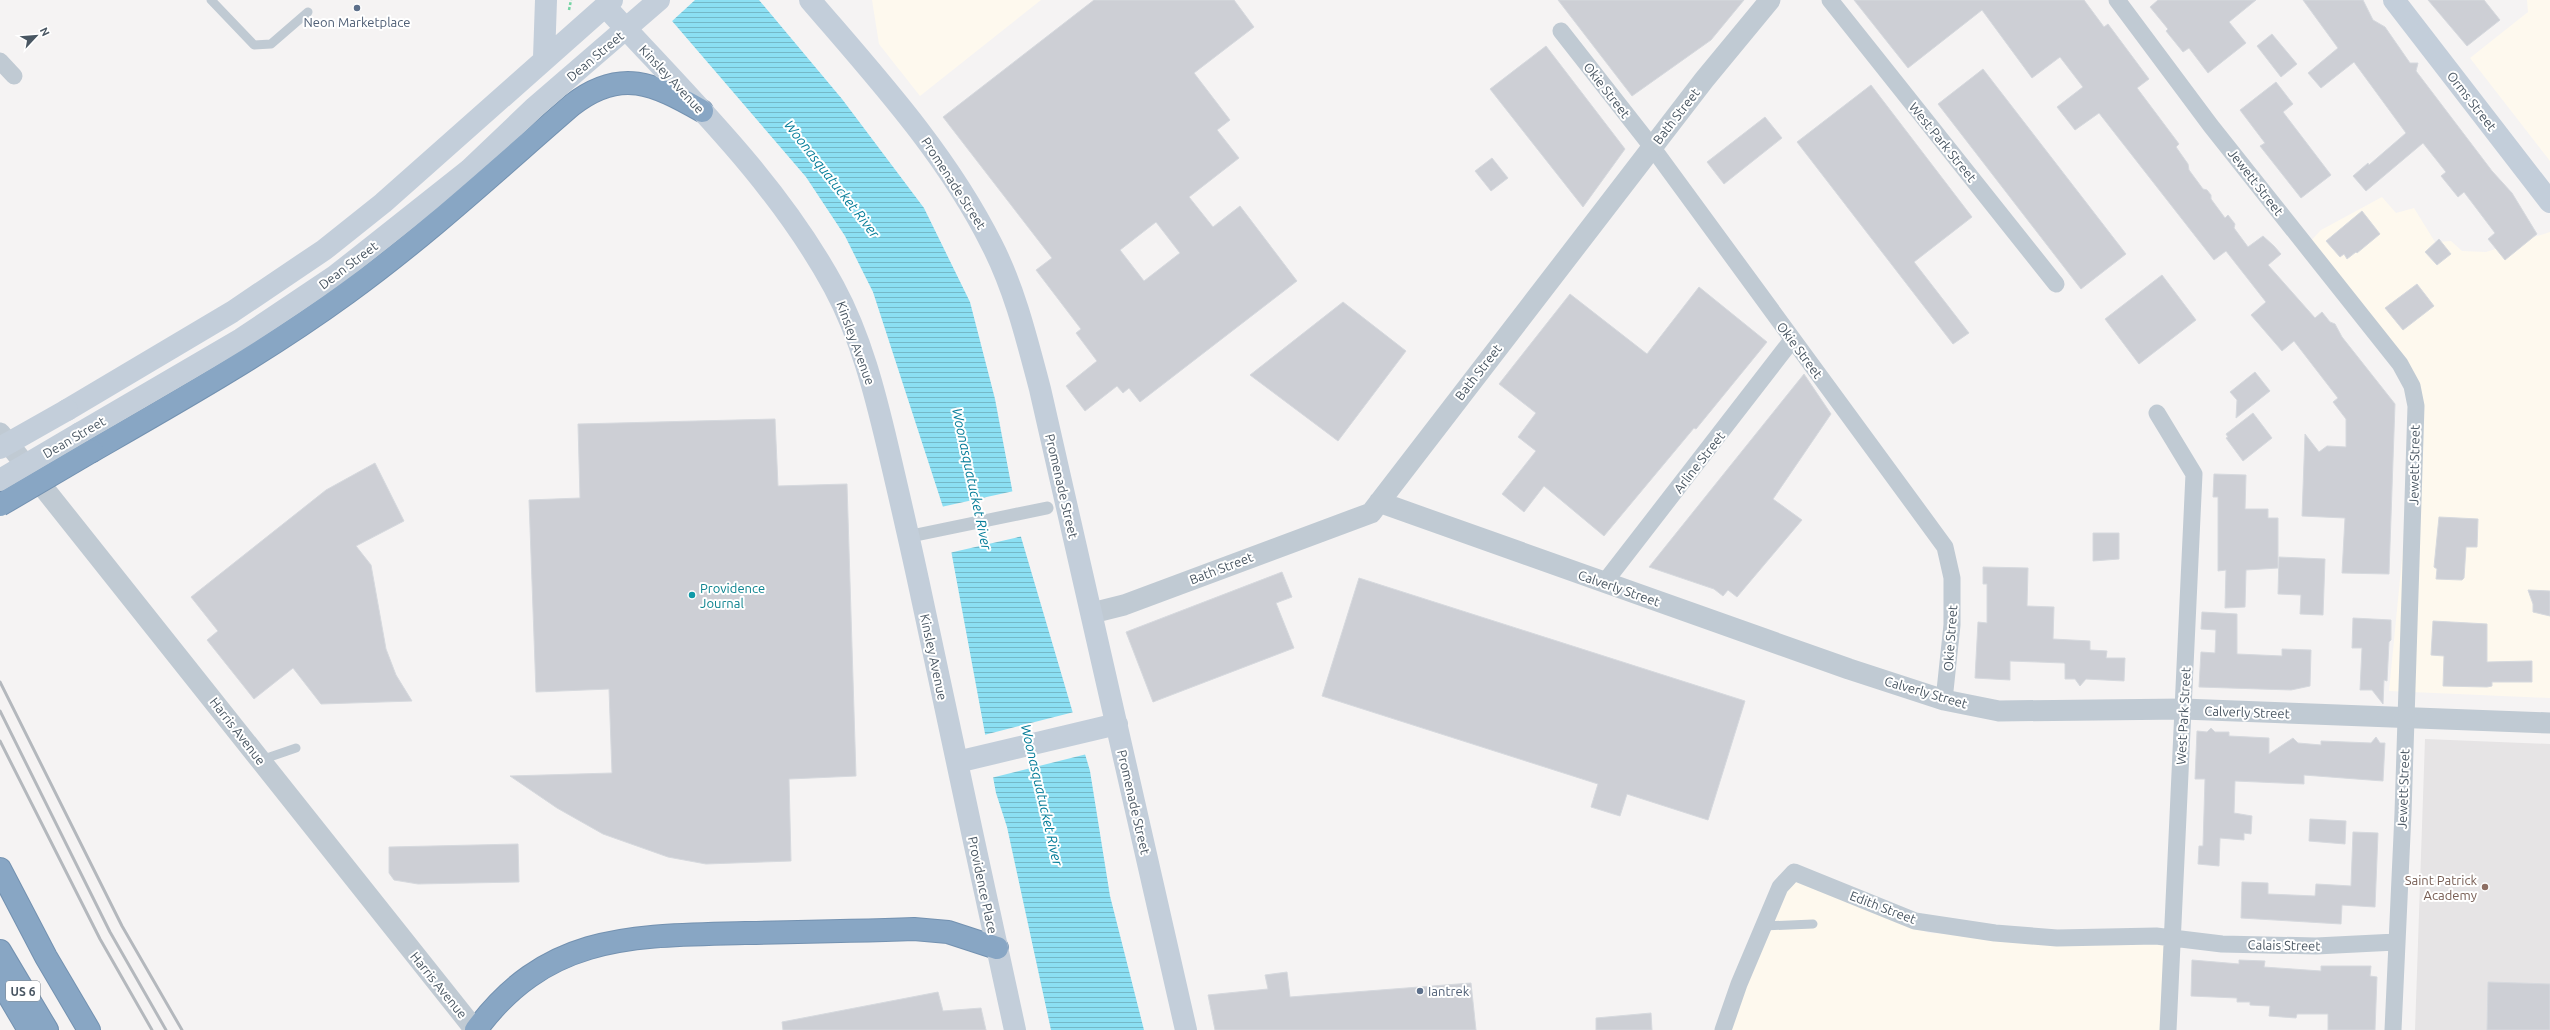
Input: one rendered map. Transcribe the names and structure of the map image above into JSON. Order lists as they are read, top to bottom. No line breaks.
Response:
{"streets":{"highway":["US 6"],"main road":["Dean Street","Kinsley Avenue","Orms Street","Promenade Street","Providence Place"],"street":["Okie Street","Bath Street","West Park Street","Jewett Street","Arline Street","Calverly Street","Harris Avenue","Edith Street","Calais Street"]},"crossings":[["Dean Street","Kinsley Avenue"],["Kinsley Avenue","Providence Place"],["Okie Street","Bath Street"],["Okie Street","Arline Street"],["Okie Street","Calverly Street"],["Bath Street","Promenade Street"],["Bath Street","Calverly Street"],["West Park Street","Calverly Street"],["West Park Street","Edith Street"],["West Park Street","Calais Street"],["Jewett Street","Calverly Street"],["Jewett Street","Calais Street"],["Arline Street","Calverly Street"],["Edith Street","Calais Street"]],"water":["Woonasquatucket River"],"places":["Neon Marketplace","Providence Journal","Saint Patrick Academy","Iantrek"],"north":"top right"}
